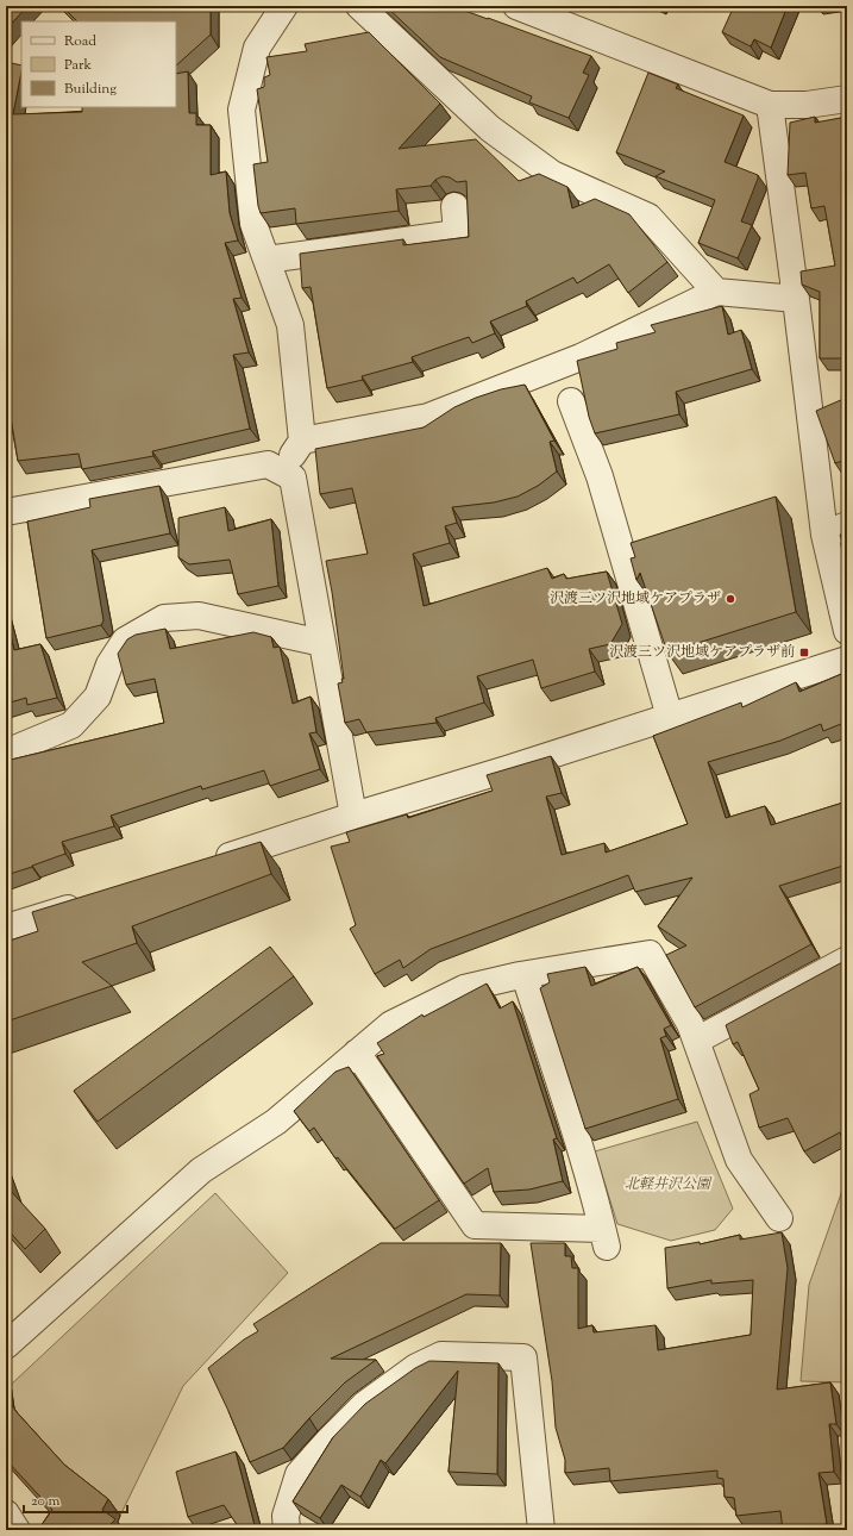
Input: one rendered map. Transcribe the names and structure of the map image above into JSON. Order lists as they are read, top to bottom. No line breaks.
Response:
{"parks":["北軽井沢公園"],"places":{"other":["沢渡三ツ沢地域ケアプラザ"],"transit":["沢渡三ツ沢地域ケアプラザ前"]},"legend":["Road","Park","Building"],"scale_bar":"20 m"}
